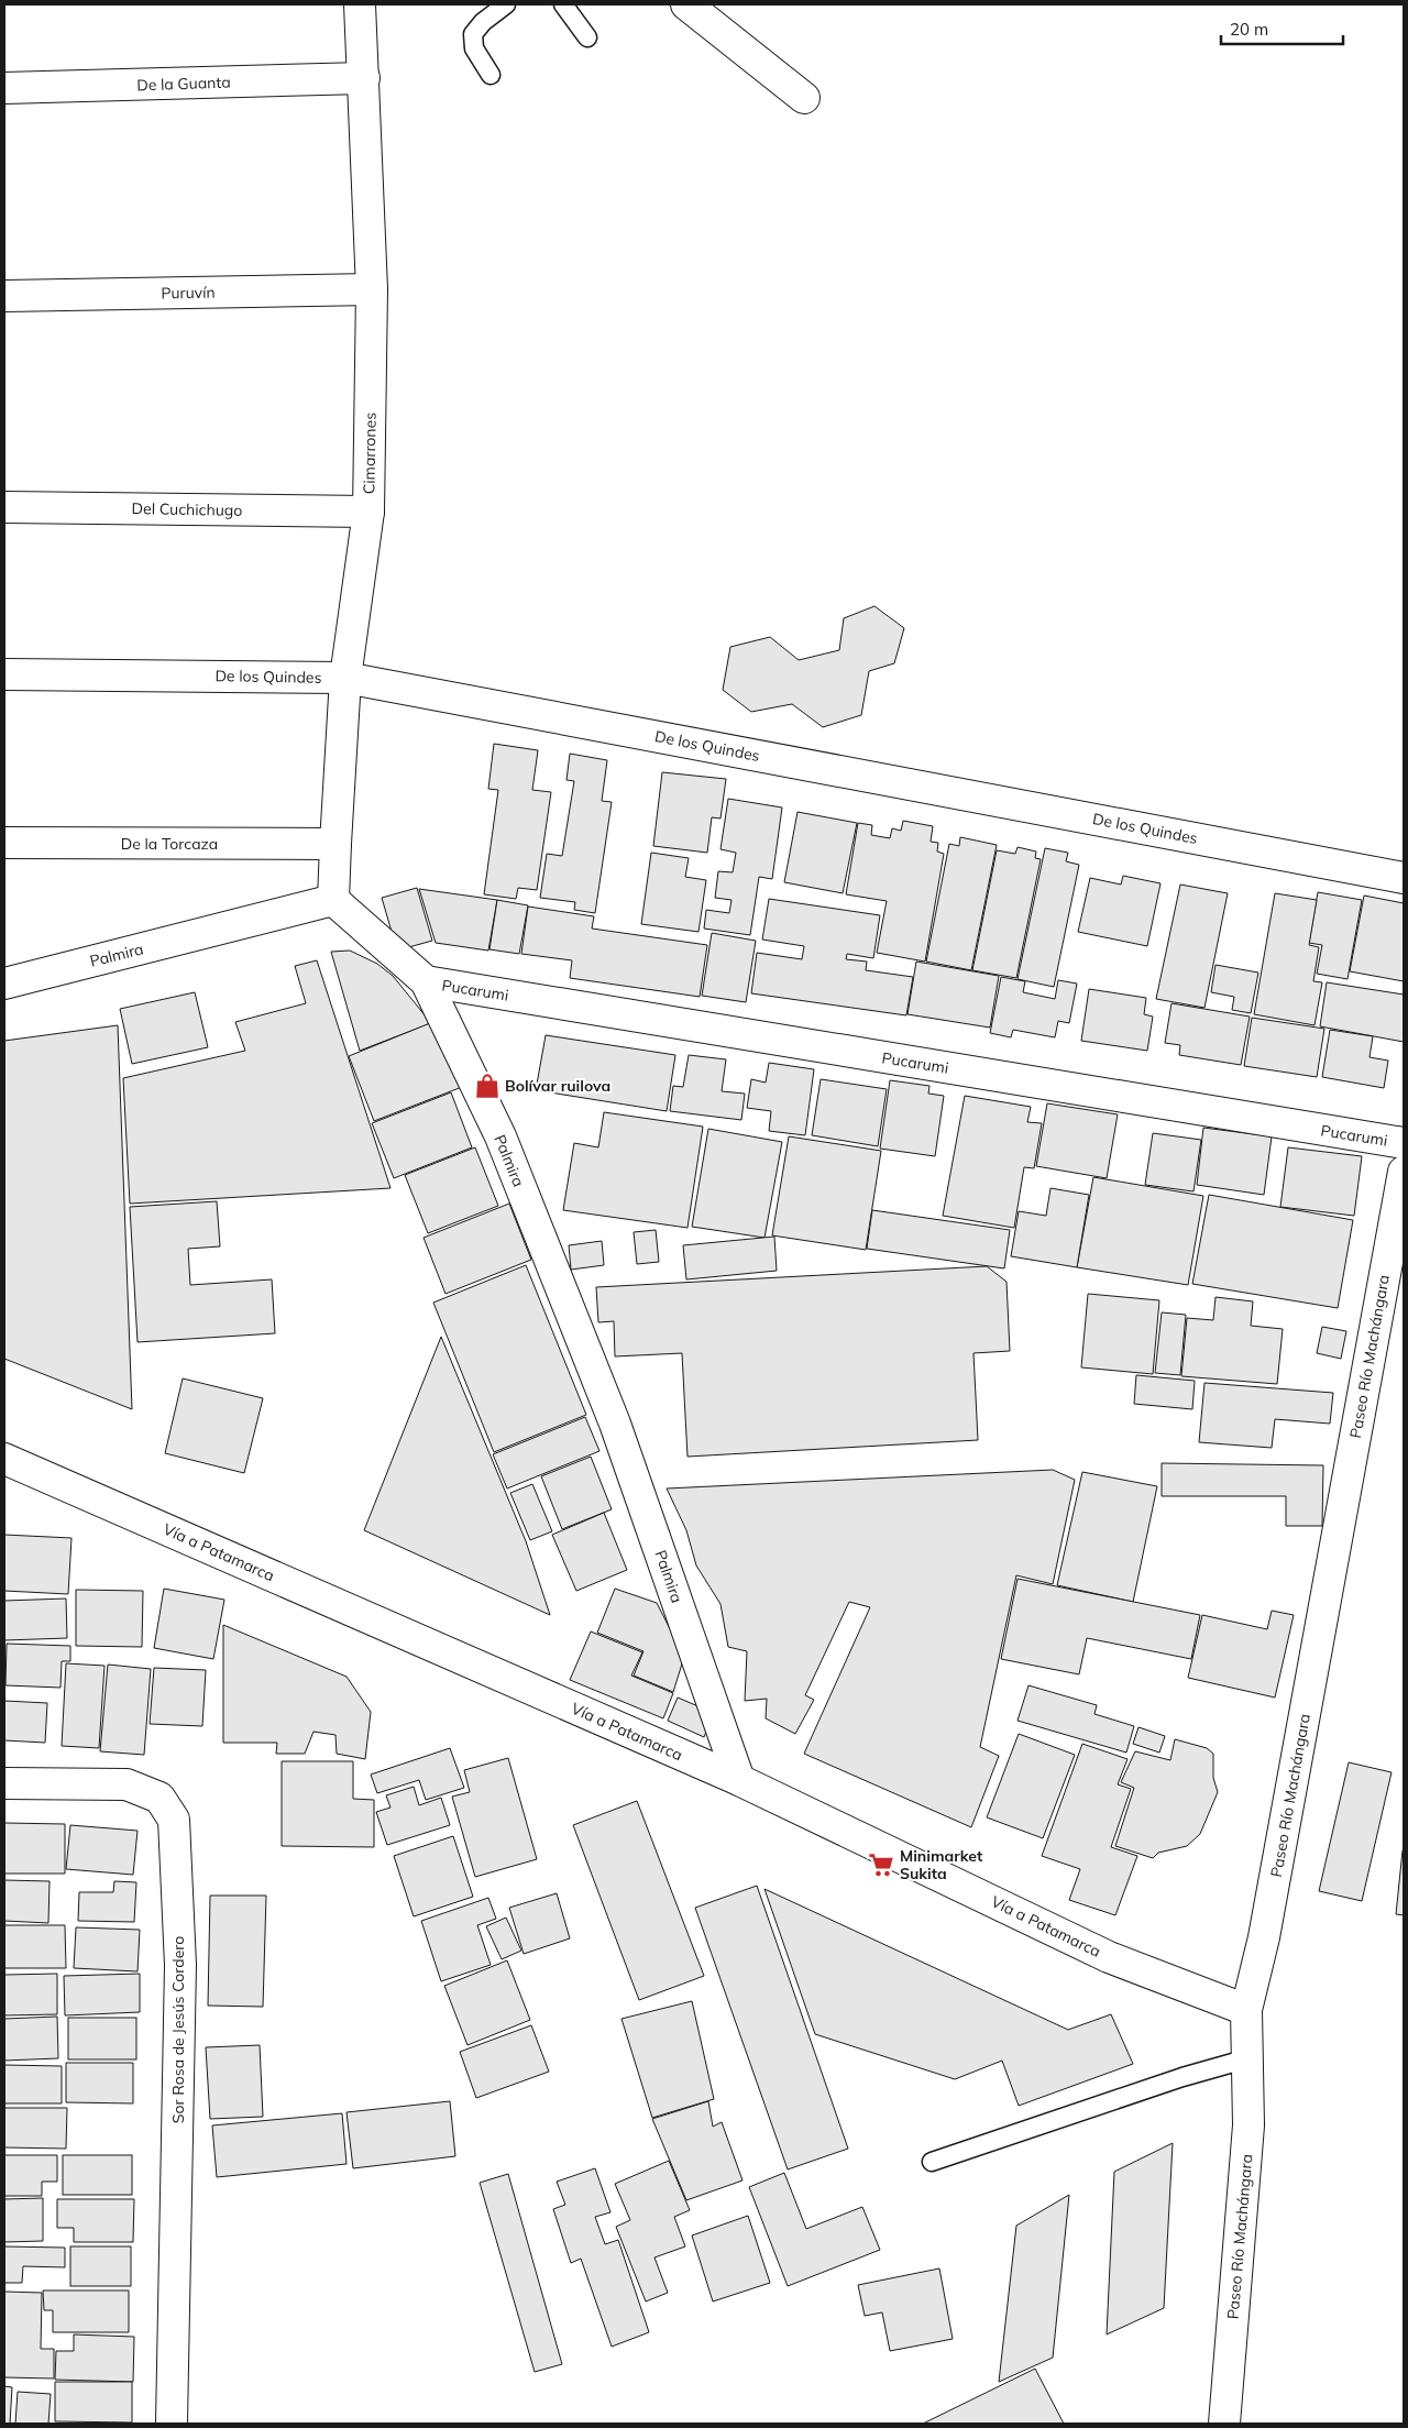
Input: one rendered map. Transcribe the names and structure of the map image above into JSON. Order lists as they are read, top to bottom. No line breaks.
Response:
{"streets":{"street":["De la Guanta","Puruvín","Cimarrones","Del Cuchichugo","De los Quindes","De la Torcaza","Palmira","Pucarumi","Paseo Río Machángara","Vía a Patamarca","Sor Rosa de Jesús Cordero"]},"crossings":[["De la Guanta","Cimarrones"],["Puruvín","Cimarrones"],["Cimarrones","Del Cuchichugo"],["Cimarrones","De los Quindes"],["Cimarrones","De la Torcaza"],["Cimarrones","Palmira"],["Palmira","Pucarumi"],["Palmira","Vía a Patamarca"],["Paseo Río Machángara","Vía a Patamarca"]],"places":{"shop":["Bolívar ruilova"],"supermarket":["Minimarket Sukita"]},"scale_bar":"20 m"}
